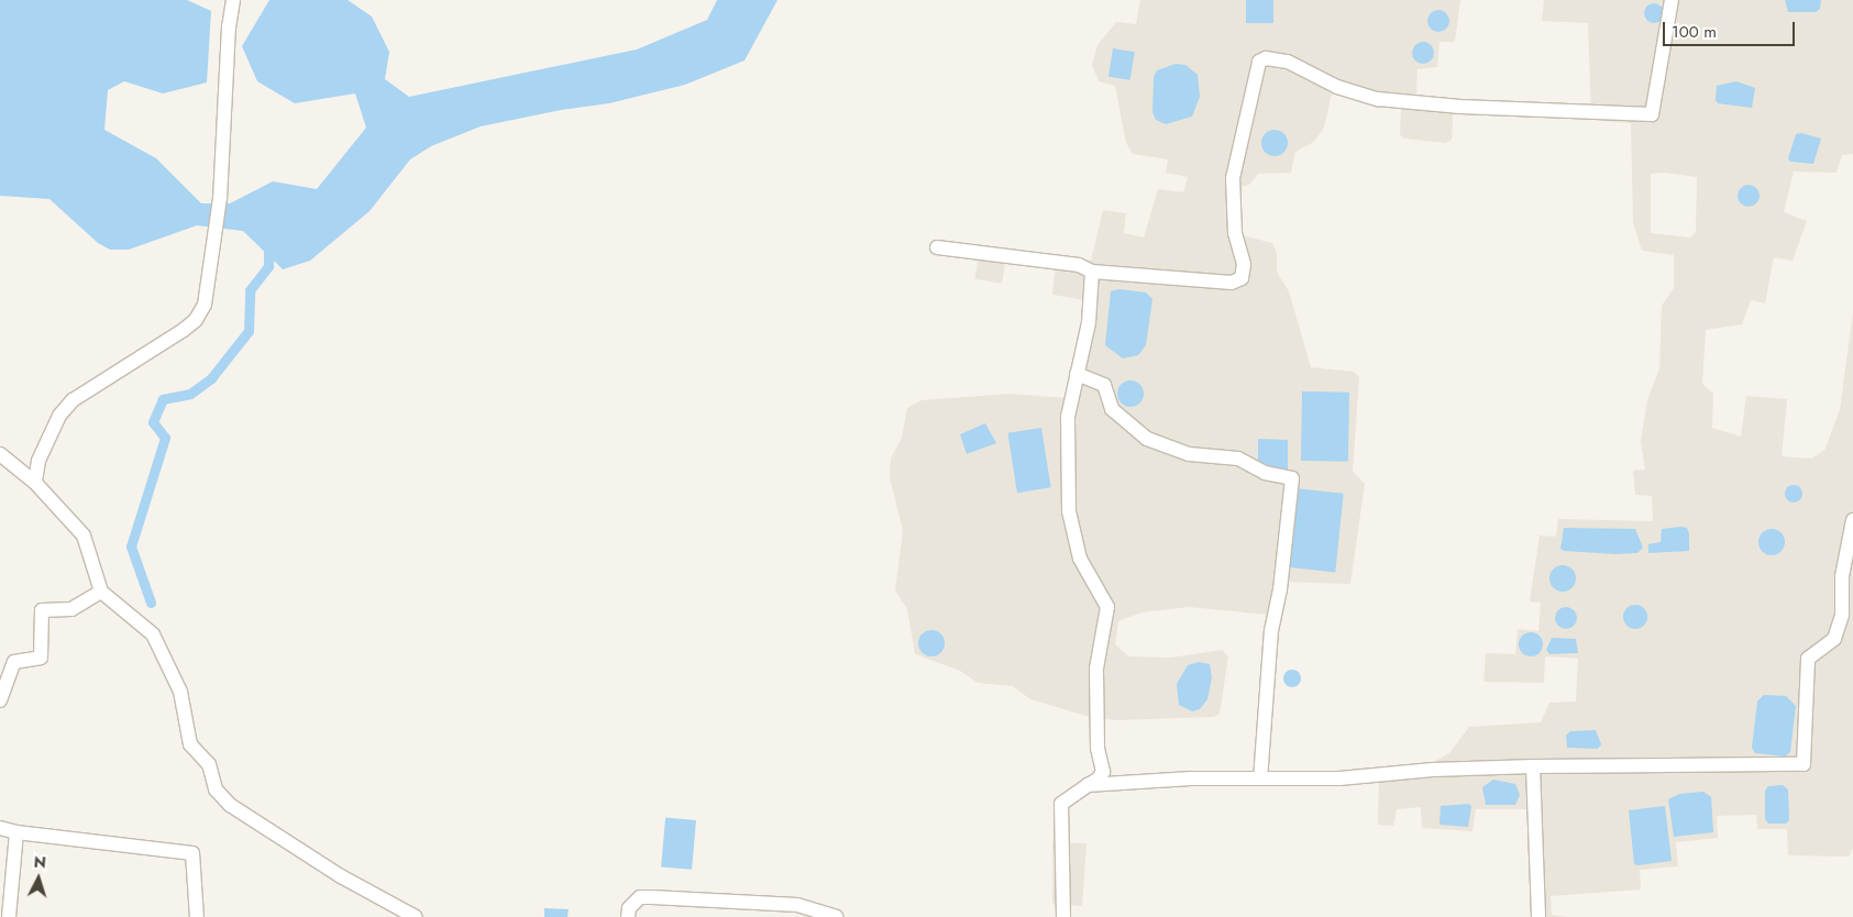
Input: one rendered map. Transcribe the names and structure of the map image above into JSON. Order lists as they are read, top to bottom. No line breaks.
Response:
{"scale_bar":"100 m","north":"top"}
